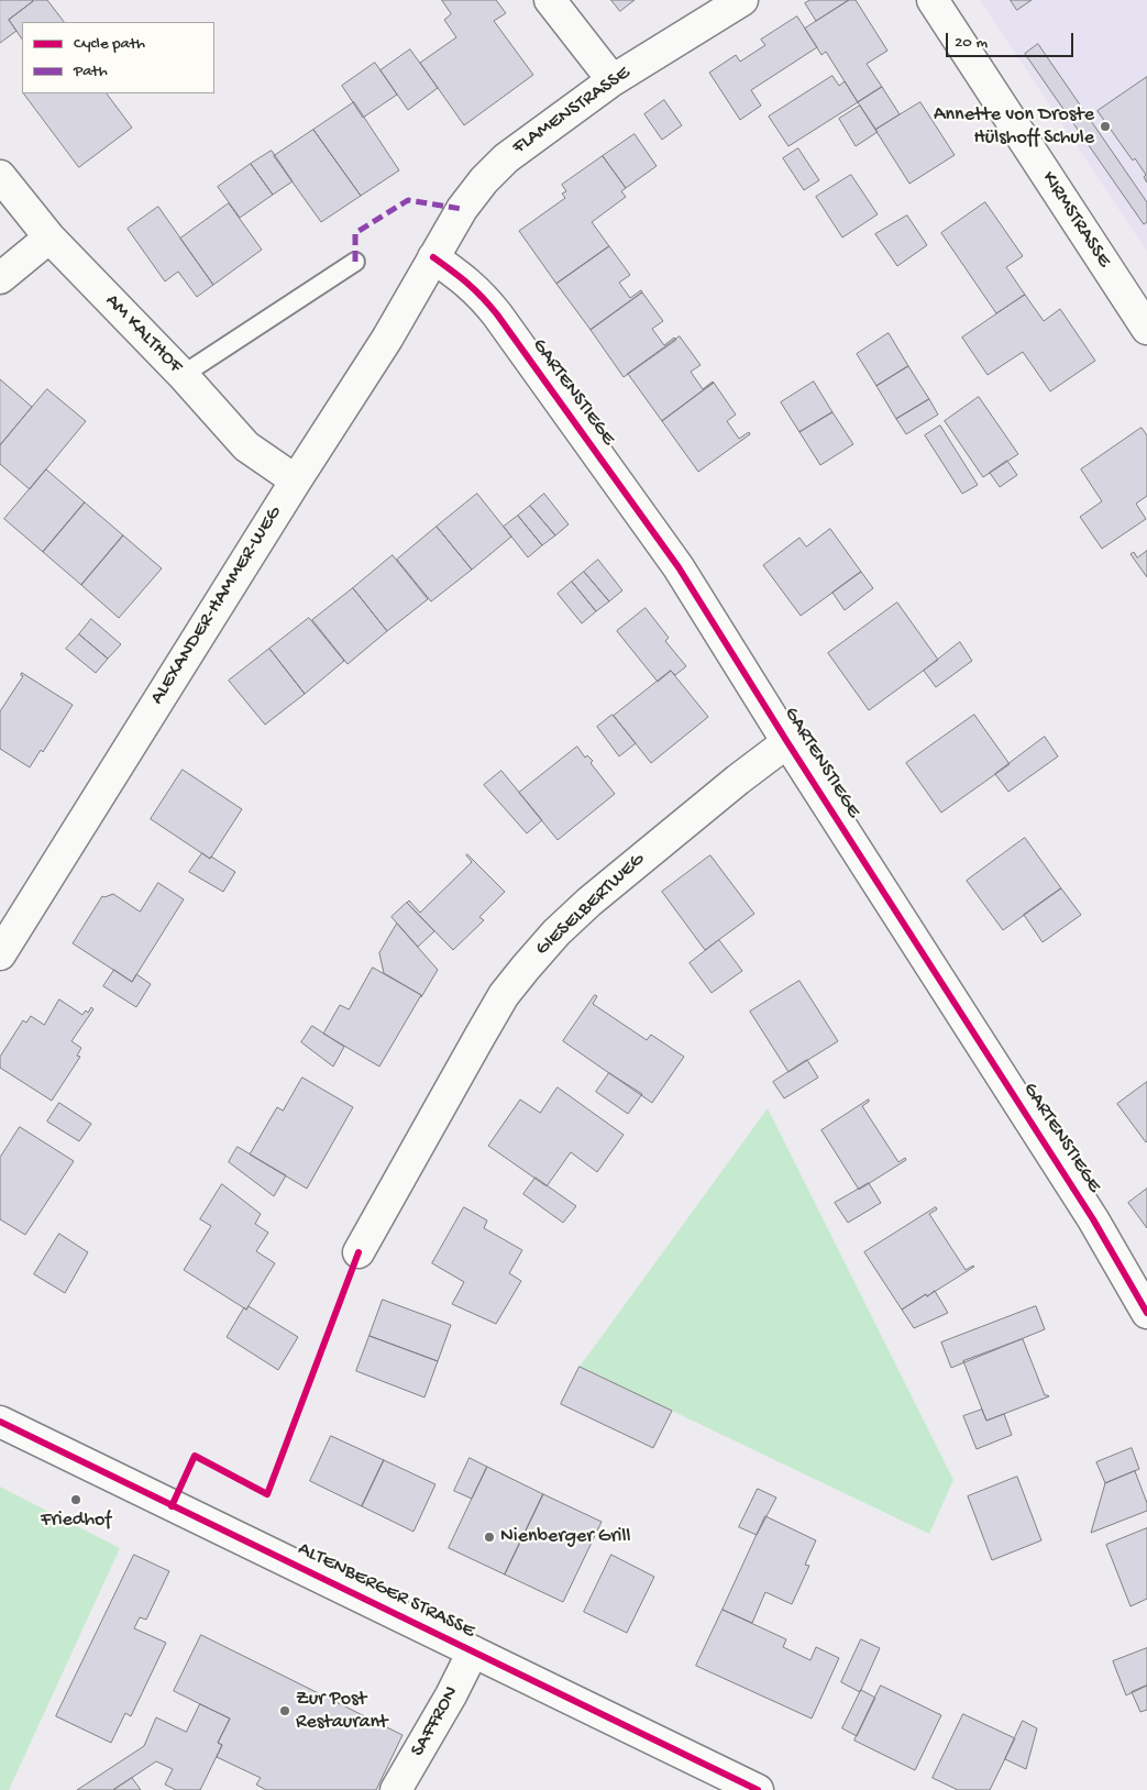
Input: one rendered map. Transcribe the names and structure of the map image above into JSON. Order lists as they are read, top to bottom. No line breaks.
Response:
{"streets":{"street":["FLAMENSTRASSE","KIRMSTRASSE","AM KALTHOF","GARTENSTIEGE","ALEXANDER-HAMMER-WEG","GIESELBERTWEG","ALTENBERGER STRASSE","SAFFRON"]},"crossings":[["FLAMENSTRASSE","GARTENSTIEGE"],["FLAMENSTRASSE","ALEXANDER-HAMMER-WEG"],["AM KALTHOF","ALEXANDER-HAMMER-WEG"],["GARTENSTIEGE","ALEXANDER-HAMMER-WEG"],["GARTENSTIEGE","GIESELBERTWEG"],["ALTENBERGER STRASSE","SAFFRON"]],"places":["Annette von Droste Hülshoff Schule","Friedhof","Nienberger Grill","Zur Post Restaurant"],"legend":["Cycle path","Path"],"scale_bar":"20 m"}
